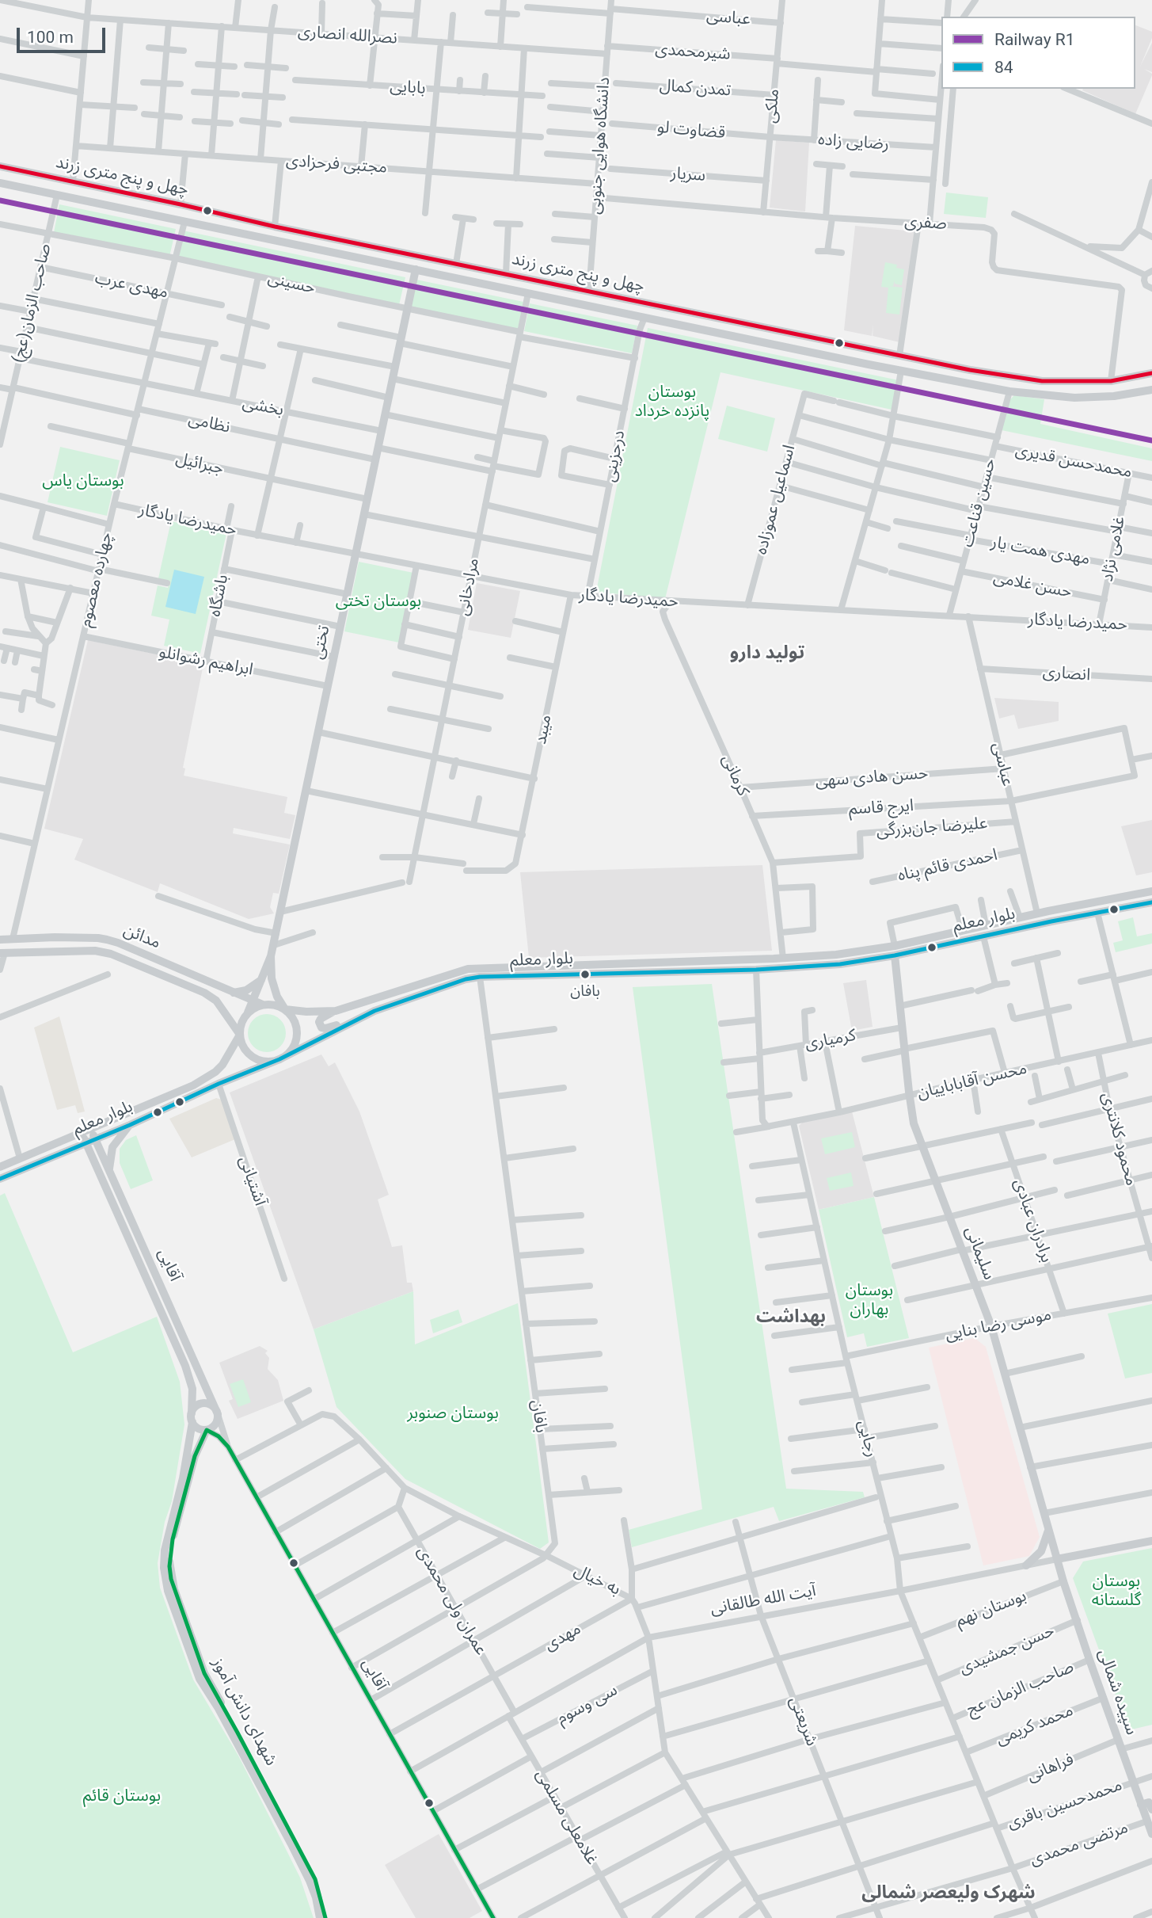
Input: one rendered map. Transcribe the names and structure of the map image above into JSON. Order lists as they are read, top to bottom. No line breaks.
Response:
{"streets":{"main road":["چهل و پنج متری زرند","تختی","بلوار معلم","مدائن","سلیمانی","آقایی","آیت الله طالقانی","سپیده شمالی","شهدای دانش آموز"],"street":["عباسی","نصرالله انصاری","شیرمحمدی","بابایی","تمدن کمال","ملکی","قضاوت لو","رضایی زاده","دانشگاه هوایی جنوبی","مجتبی فرحزادی","سریار","صفری","حسینی","مهدی عرب","صاحب الزمان(عج)","بخشی","نظامی","درجزینی","محمدحسن قدیری","جبرائیل","اسماعیل عموزاده","حسین قناعت","حمیدرضا یادگار","غلامی نژاد","مهدی همت یار","چهارده معصوم","حسن غلامی","مرادخانی","باشگاه","ابراهیم رشوانلو","انصاری","میبد","کرمانی","حسن هادی سهی","ایرج قاسم","علیرضا جان‌بزرگی","احمدی قائم پناه","کرمیاری","محسن آقاباباییان","محمود کلانتری","آشتیانی","برادران عبادی","موسی رضا بنایی","بافان","رجایی","به خیال","عمران ولی محمدی","بوستان نهم","مهدی","حسن جمشیدی","صاحب الزمان عج","سی وسوم","شریعتی","محمد کریمی","فراهانی","محمدحسین باقری","غلامعلی مسلمی","مرتضی محمدی"]},"crossings":[["عباسی","ملکی"],["عباسی","دانشگاه هوایی جنوبی"],["عباسی","حمیدرضا یادگار"],["عباسی","انصاری"],["عباسی","حسن هادی سهی"],["عباسی","ایرج قاسم"],["عباسی","علیرضا جان‌بزرگی"],["عباسی","احمدی قائم پناه"],["عباسی","بلوار معلم"],["نصرالله انصاری","دانشگاه هوایی جنوبی"],["شیرمحمدی","ملکی"],["شیرمحمدی","دانشگاه هوایی جنوبی"],["تمدن کمال","ملکی"],["ملکی","قضاوت لو"],["ملکی","رضایی زاده"],["ملکی","سریار"],["ملکی","صفری"],["قضاوت لو","رضایی زاده"],["دانشگاه هوایی جنوبی","مجتبی فرحزادی"],["دانشگاه هوایی جنوبی","چهل و پنج متری زرند"],["دانشگاه هوایی جنوبی","صفری"],["چهل و پنج متری زرند","صفری"],["چهل و پنج متری زرند","صاحب الزمان(عج)"],["چهل و پنج متری زرند","درجزینی"],["چهل و پنج متری زرند","حسین قناعت"],["چهل و پنج متری زرند","چهارده معصوم"],["چهل و پنج متری زرند","مرادخانی"],["چهل و پنج متری زرند","تختی"],["حسینی","صاحب الزمان(عج)"],["حسینی","درجزینی"],["حسینی","چهارده معصوم"],["حسینی","مرادخانی"],["حسینی","تختی"],["مهدی عرب","صاحب الزمان(عج)"],["مهدی عرب","چهارده معصوم"],["صاحب الزمان(عج)","بخشی"],["صاحب الزمان(عج)","نظامی"],["بخشی","چهارده معصوم"],["بخشی","تختی"],["نظامی","چهارده معصوم"],["نظامی","تختی"],["درجزینی","حمیدرضا یادگار"],["محمدحسن قدیری","حسین قناعت"],["محمدحسن قدیری","غلامی نژاد"],["جبرائیل","چهارده معصوم"],["جبرائیل","تختی"],["اسماعیل عموزاده","حمیدرضا یادگار"],["حسین قناعت","حمیدرضا یادگار"],["حسین قناعت","مهدی همت یار"],["حسین قناعت","حسن غلامی"],["حمیدرضا یادگار","غلامی نژاد"],["حمیدرضا یادگار","چهارده معصوم"],["حمیدرضا یادگار","مرادخانی"],["حمیدرضا یادگار","باشگاه"],["حمیدرضا یادگار","تختی"],["حمیدرضا یادگار","میبد"],["حمیدرضا یادگار","کرمانی"],["غلامی نژاد","مهدی همت یار"],["غلامی نژاد","حسن غلامی"],["چهارده معصوم","ابراهیم رشوانلو"],["چهارده معصوم","مدائن"],["مرادخانی","تختی"],["باشگاه","ابراهیم رشوانلو"],["تختی","ابراهیم رشوانلو"],["تختی","بلوار معلم"],["تختی","مدائن"],["کرمانی","حسن هادی سهی"],["کرمانی","ایرج قاسم"],["کرمانی","علیرضا جان‌بزرگی"],["کرمانی","بلوار معلم"],["بلوار معلم","مدائن"],["بلوار معلم","آشتیانی"],["بلوار معلم","سلیمانی"],["بلوار معلم","آقایی"],["بلوار معلم","بافان"],["کرمیاری","سلیمانی"],["محسن آقاباباییان","محمود کلانتری"],["محسن آقاباباییان","سلیمانی"],["محسن آقاباباییان","رجایی"],["برادران عبادی","موسی رضا بنایی"],["سلیمانی","موسی رضا بنایی"],["سلیمانی","آیت الله طالقانی"],["سلیمانی","سپیده شمالی"],["آقایی","آیت الله طالقانی"],["آقایی","مهدی"],["آقایی","شهدای دانش آموز"],["موسی رضا بنایی","رجایی"],["بافان","به خیال"],["رجایی","آیت الله طالقانی"],["رجایی","بوستان نهم"],["رجایی","حسن جمشیدی"],["رجایی","صاحب الزمان عج"],["رجایی","محمد کریمی"],["رجایی","فراهانی"],["رجایی","محمدحسین باقری"],["رجایی","مرتضی محمدی"],["به خیال","آیت الله طالقانی"],["به خیال","مهدی"],["به خیال","سی وسوم"],["به خیال","محمدحسین باقری"],["آیت الله طالقانی","عمران ولی محمدی"],["آیت الله طالقانی","سپیده شمالی"],["آیت الله طالقانی","شریعتی"],["آیت الله طالقانی","غلامعلی مسلمی"],["عمران ولی محمدی","مهدی"],["عمران ولی محمدی","غلامعلی مسلمی"],["بوستان نهم","سپیده شمالی"],["حسن جمشیدی","سپیده شمالی"],["صاحب الزمان عج","سپیده شمالی"],["سپیده شمالی","محمد کریمی"],["سپیده شمالی","فراهانی"],["سپیده شمالی","محمدحسین باقری"],["سپیده شمالی","مرتضی محمدی"],["سی وسوم","غلامعلی مسلمی"],["شریعتی","محمدحسین باقری"],["شریعتی","مرتضی محمدی"]],"districts":["تولید دارو","بهداشت","شهرک ولیعصر شمالی"],"parks":["بوستان پانزده خرداد","بوستان یاس","بوستان تختی","بوستان بهاران","بوستان صنوبر","بوستان گلستانه","بوستان قائم"],"places":["بافان"],"lines":["rail line R1","transit line 84"],"legend":["Railway R1","84"],"scale_bar":"100 m"}
